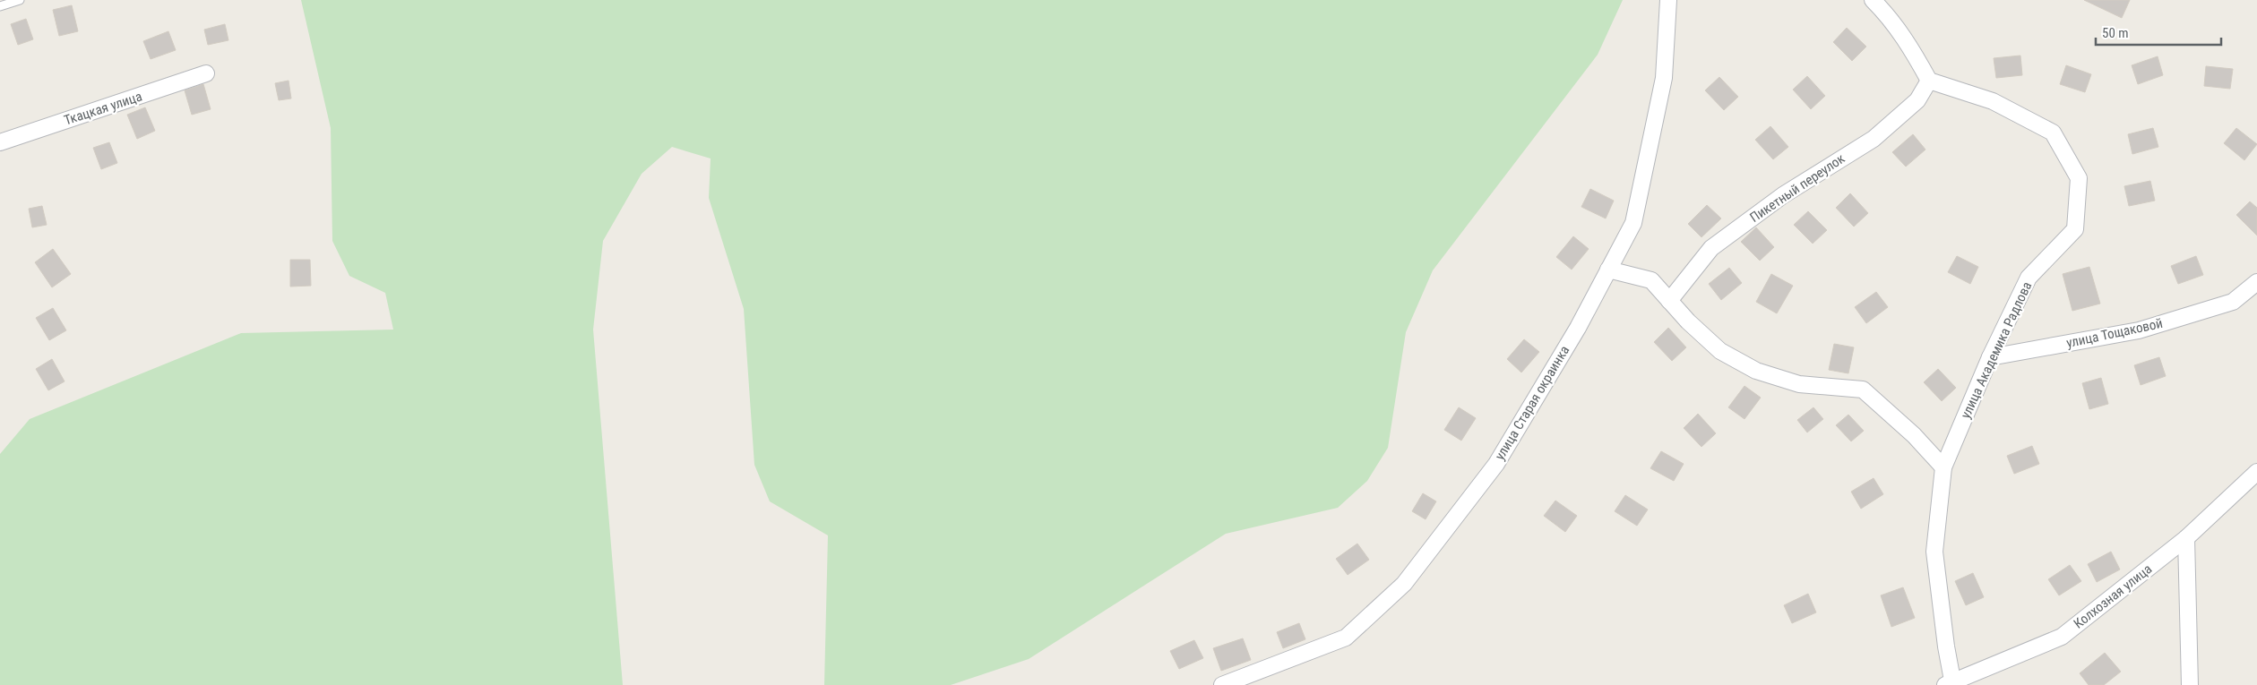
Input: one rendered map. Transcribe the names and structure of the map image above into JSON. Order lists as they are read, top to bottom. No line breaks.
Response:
{"streets":{"street":["Ткацкая улица","Пикетный переулок","улица Тощаковой","улица Академика Радлова","улица Старая окраинка","Колхозная улица"]},"crossings":[["Пикетный переулок","улица Академика Радлова"],["улица Тощаковой","улица Академика Радлова"],["улица Академика Радлова","Колхозная улица"]],"scale_bar":"50 m"}
